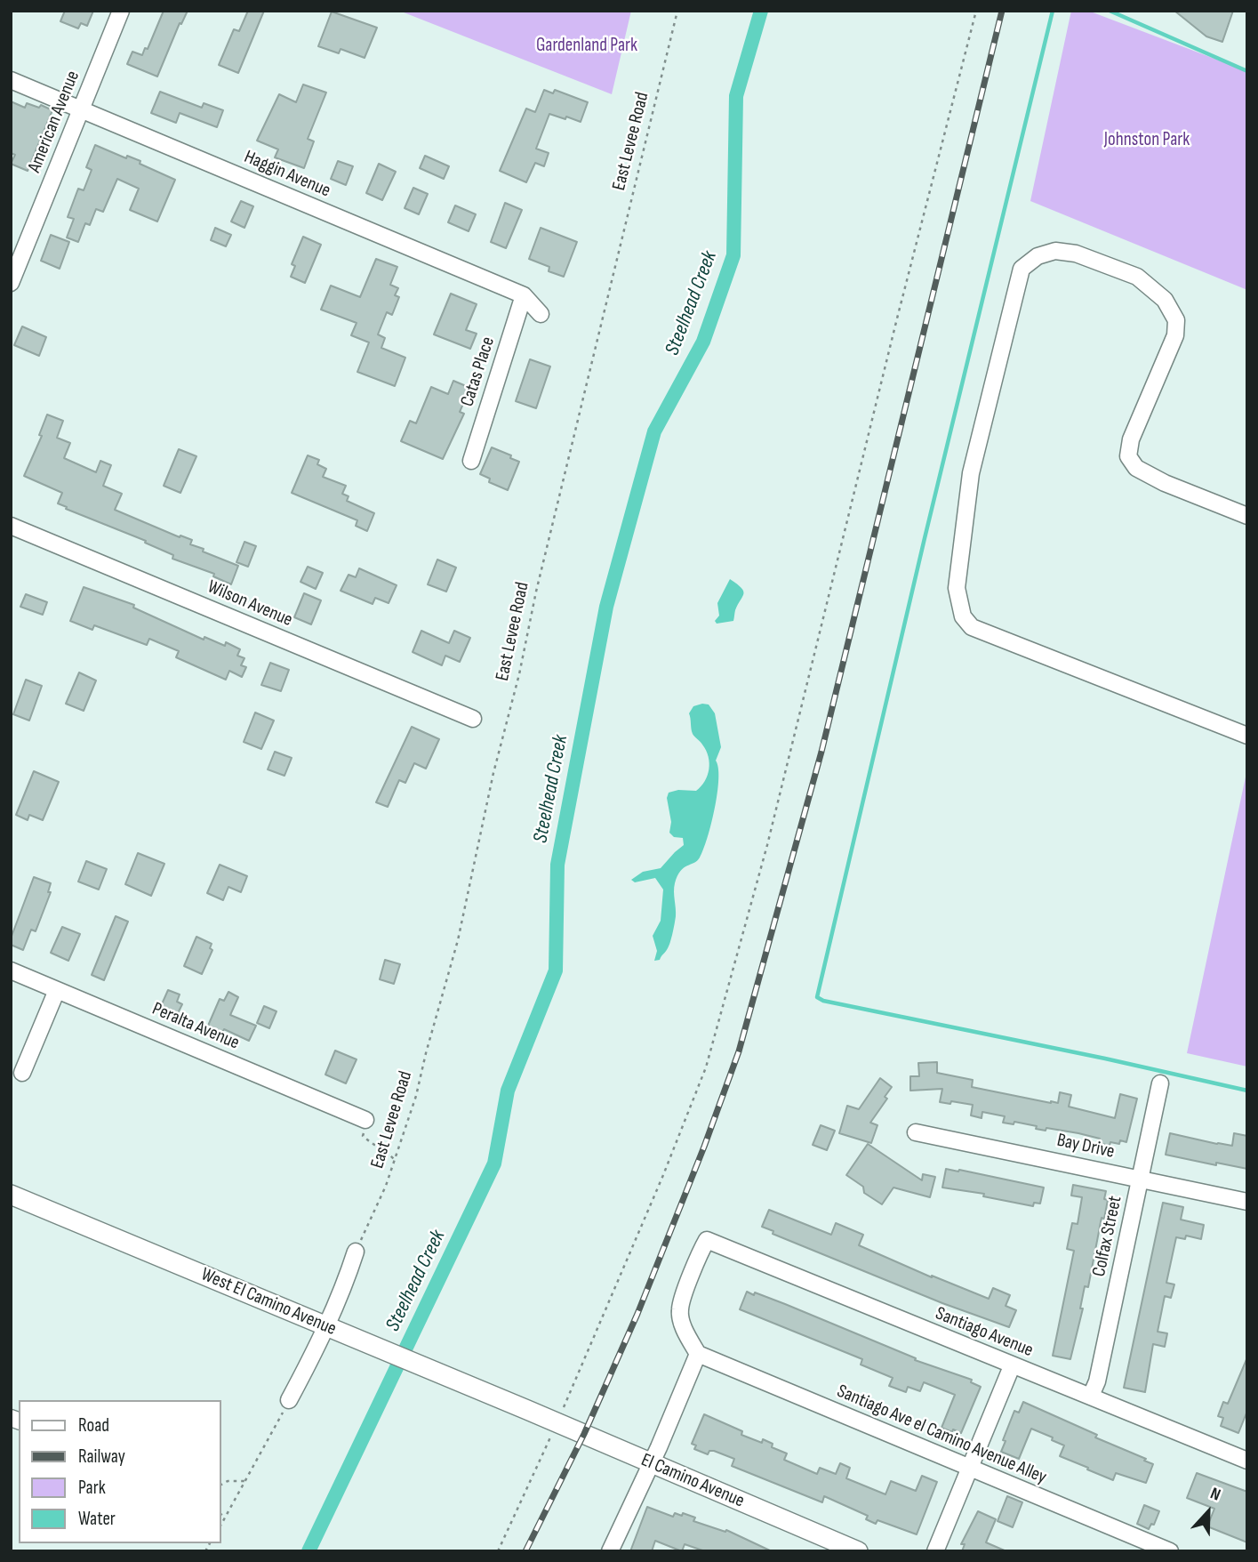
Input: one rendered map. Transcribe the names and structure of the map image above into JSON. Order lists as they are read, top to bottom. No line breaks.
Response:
{"streets":{"main road":["West El Camino Avenue","El Camino Avenue"],"street":["American Avenue","Haggin Avenue","Catas Place","Wilson Avenue","Peralta Avenue","Bay Drive","Colfax Street","Santiago Avenue","Santiago Ave el Camino Avenue Alley"],"path":["East Levee Road"]},"crossings":[["American Avenue","Haggin Avenue"],["Haggin Avenue","Catas Place"],["Bay Drive","Colfax Street"],["Colfax Street","Santiago Avenue"],["West El Camino Avenue","El Camino Avenue"],["Santiago Avenue","Santiago Ave el Camino Avenue Alley"]],"water":["Steelhead Creek"],"parks":["Gardenland Park","Johnston Park"],"legend":["Road","Railway","Park","Water"],"north":"top"}
